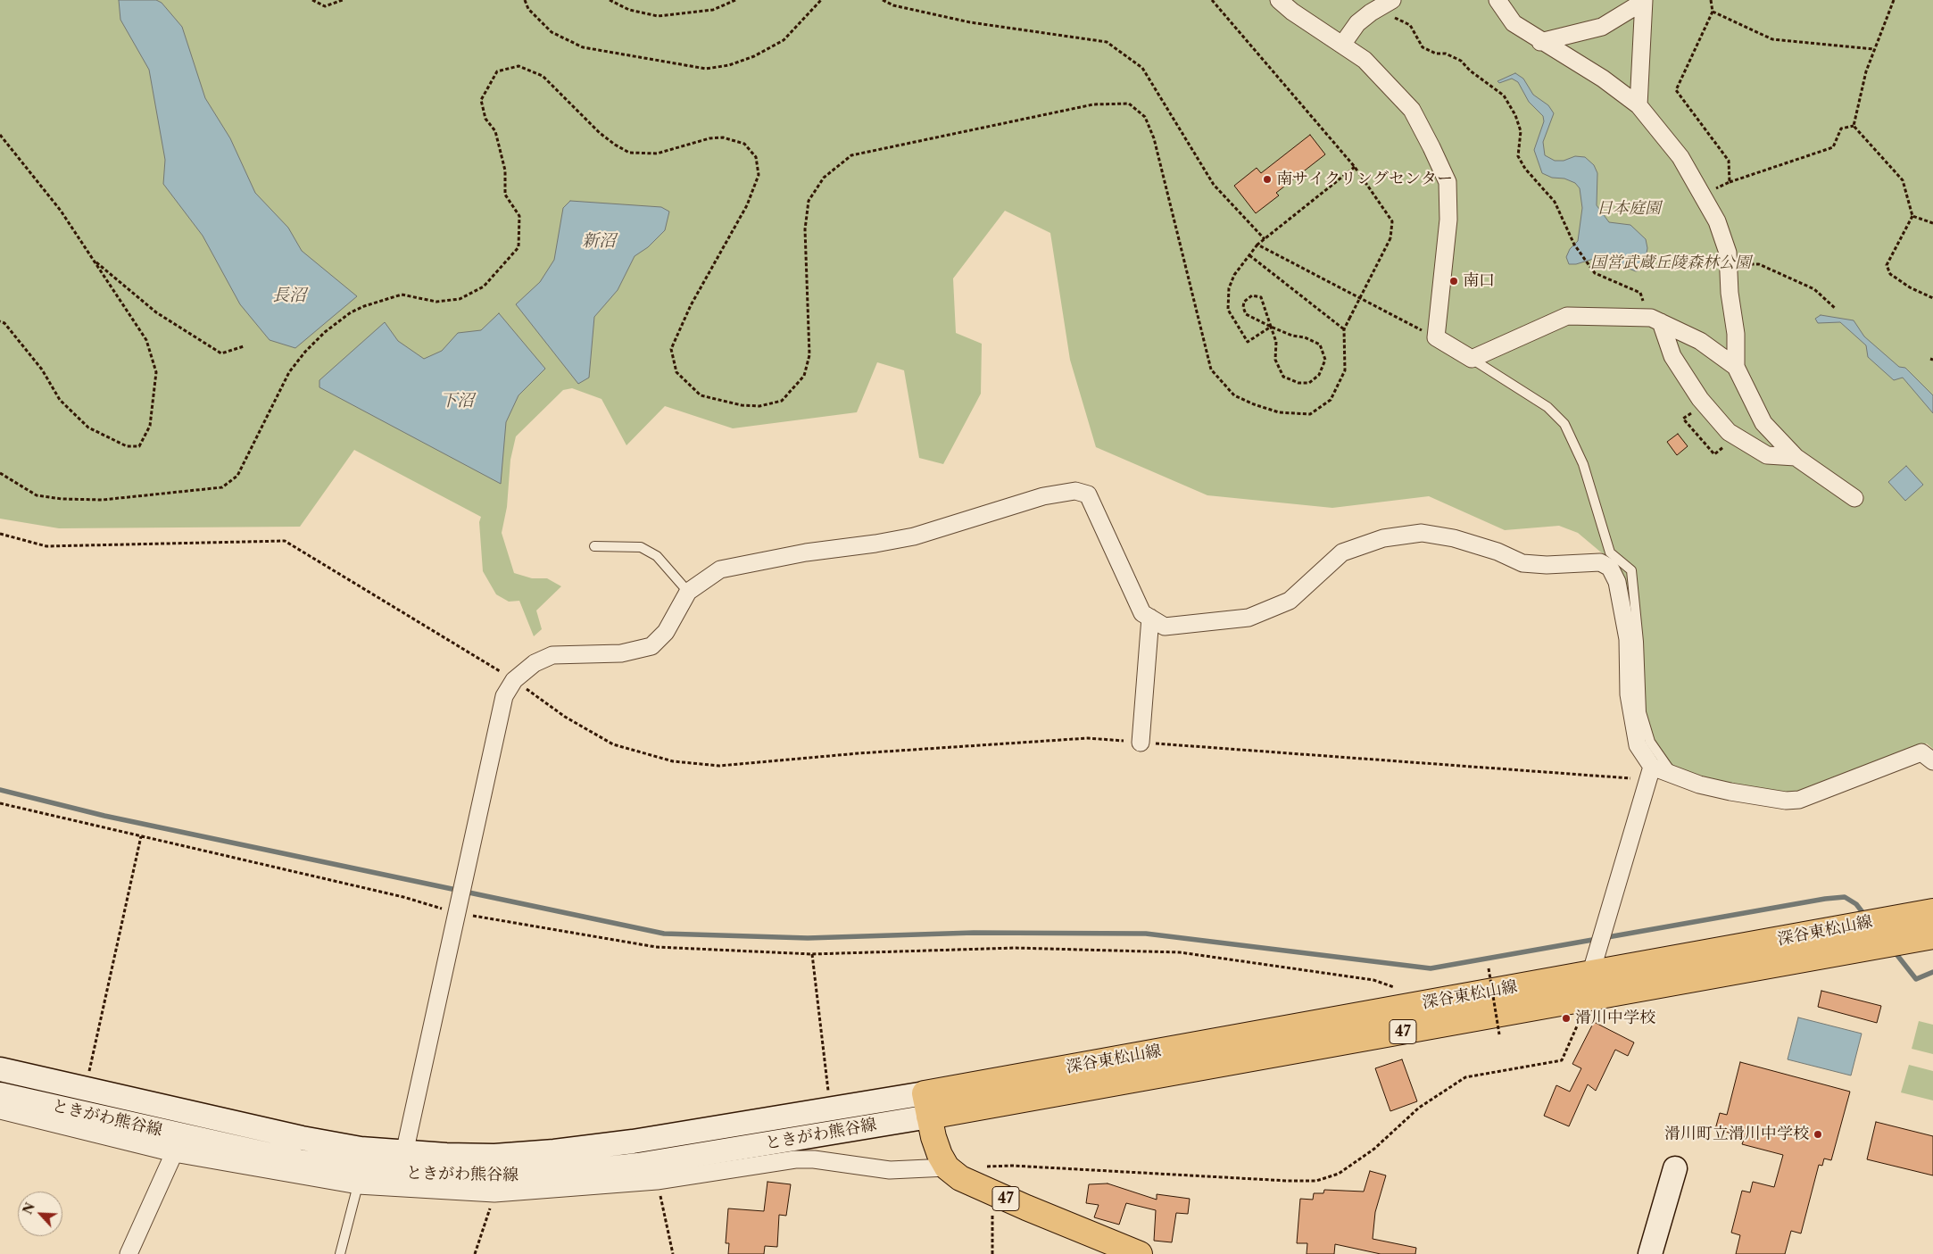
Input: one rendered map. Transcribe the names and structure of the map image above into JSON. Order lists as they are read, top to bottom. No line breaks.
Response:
{"streets":{"main road":["深谷東松山線","47","ときがわ熊谷線"]},"crossings":[["深谷東松山線","ときがわ熊谷線"]],"water":["新沼","長沼","下沼"],"parks":["日本庭園","国営武蔵丘陵森林公園"],"places":["南サイクリングセンター","南口","滑川中学校","滑川町立滑川中学校"],"north":"top left"}
